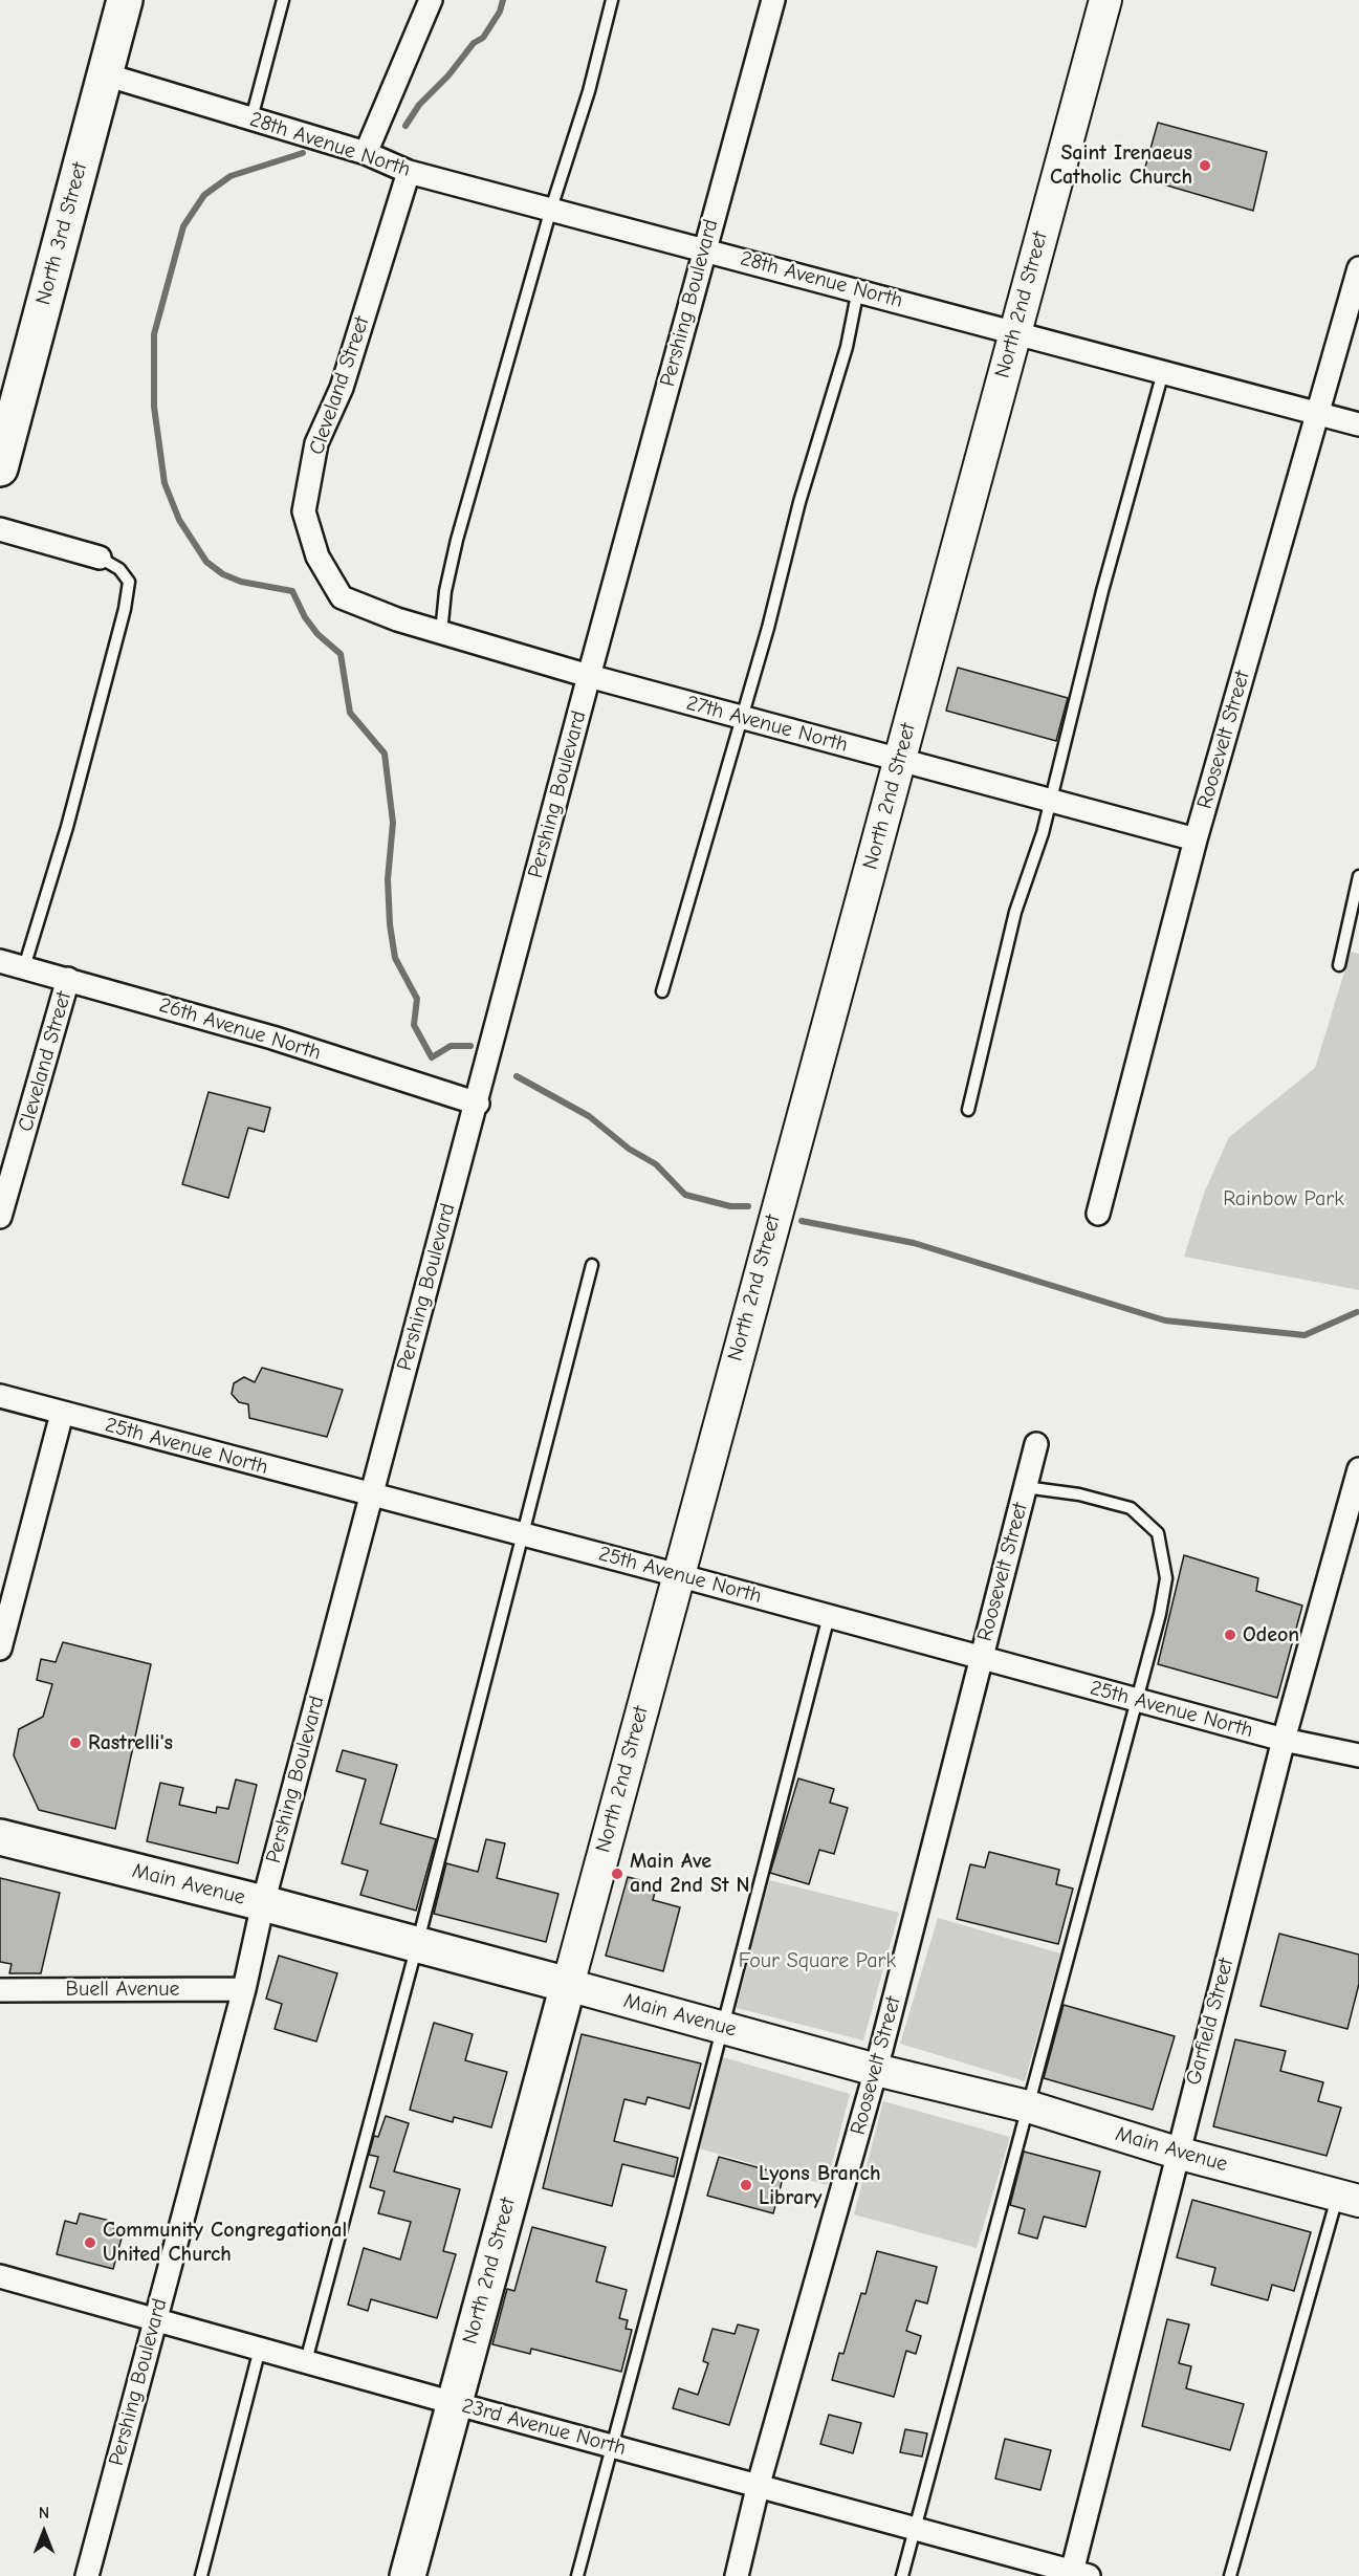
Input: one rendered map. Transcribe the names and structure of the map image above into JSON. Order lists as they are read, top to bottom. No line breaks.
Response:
{"streets":{"main road":["North 3rd Street","North 2nd Street","Main Avenue"],"street":["28th Avenue North","Pershing Boulevard","Cleveland Street","27th Avenue North","Roosevelt Street","26th Avenue North","25th Avenue North","Buell Avenue","Garfield Street","23rd Avenue North"]},"crossings":[["28th Avenue North","North 3rd Street"],["28th Avenue North","Pershing Boulevard"],["28th Avenue North","North 2nd Street"],["28th Avenue North","Cleveland Street"],["28th Avenue North","Roosevelt Street"],["Pershing Boulevard","27th Avenue North"],["Pershing Boulevard","26th Avenue North"],["Pershing Boulevard","25th Avenue North"],["Pershing Boulevard","Main Avenue"],["Pershing Boulevard","Buell Avenue"],["Pershing Boulevard","23rd Avenue North"],["North 2nd Street","27th Avenue North"],["North 2nd Street","25th Avenue North"],["North 2nd Street","Main Avenue"],["North 2nd Street","23rd Avenue North"],["Cleveland Street","27th Avenue North"],["Cleveland Street","26th Avenue North"],["27th Avenue North","Roosevelt Street"],["Roosevelt Street","25th Avenue North"],["Roosevelt Street","Main Avenue"],["Roosevelt Street","23rd Avenue North"],["25th Avenue North","Garfield Street"],["Main Avenue","Garfield Street"],["Garfield Street","23rd Avenue North"]],"parks":["Rainbow Park","Four Square Park"],"places":["Saint Irenaeus Catholic Church","Odeon","Rastrelli's","Main Ave and 2nd St N","Lyons Branch Library","Community Congregational United Church"],"north":"top"}
